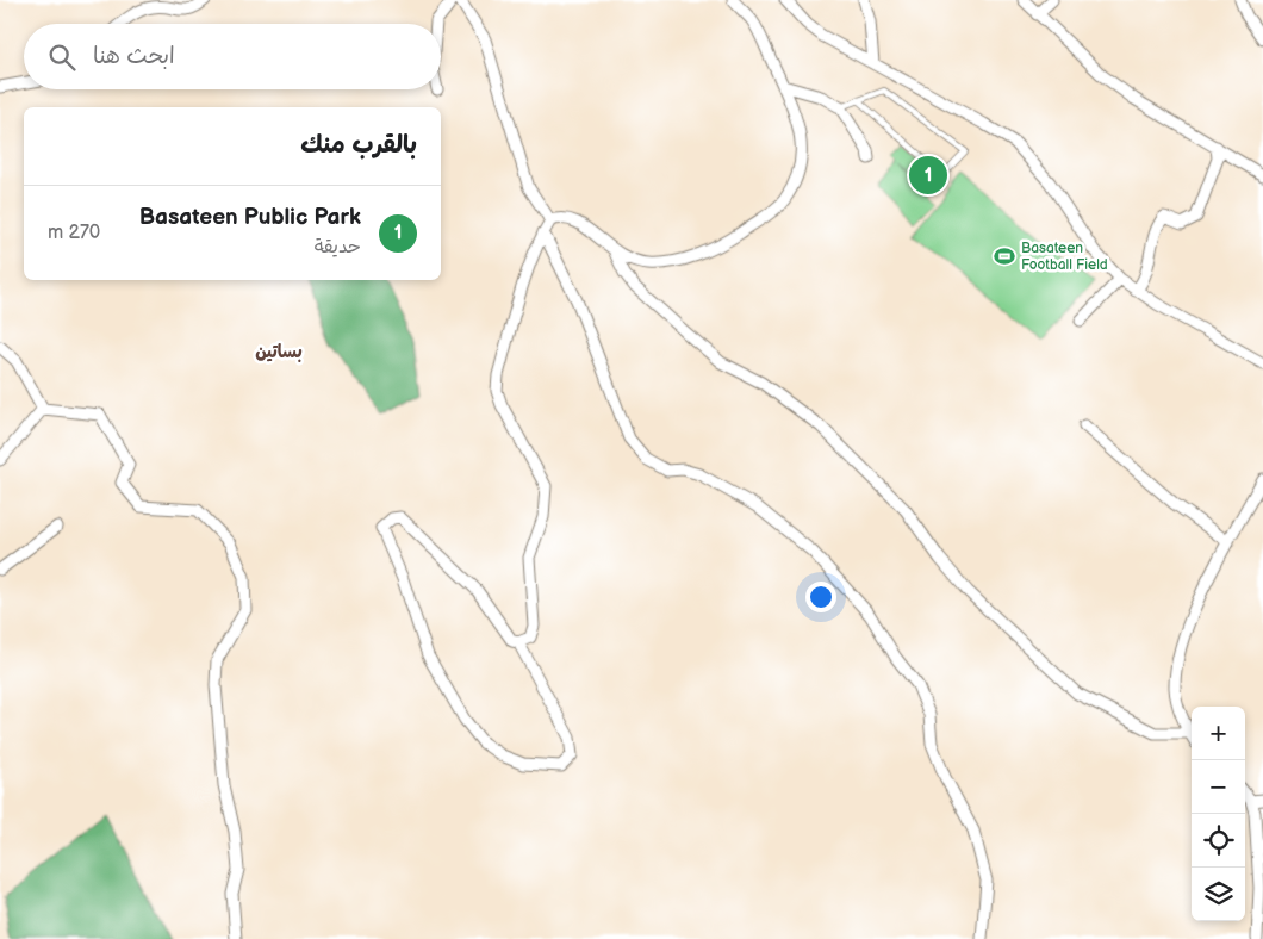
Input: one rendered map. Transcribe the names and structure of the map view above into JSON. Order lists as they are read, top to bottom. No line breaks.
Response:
{"districts":["بساتين"],"places":{"sports":["Basateen Football Field"]},"page":{"search":"ابحث هنا","heading":"بالقرب منك","pins":"1","list":[{"mark":"1","name":"Basateen Public Park","note":"حديقة","value":"270 m"}],"map_buttons":["+","−"]}}
